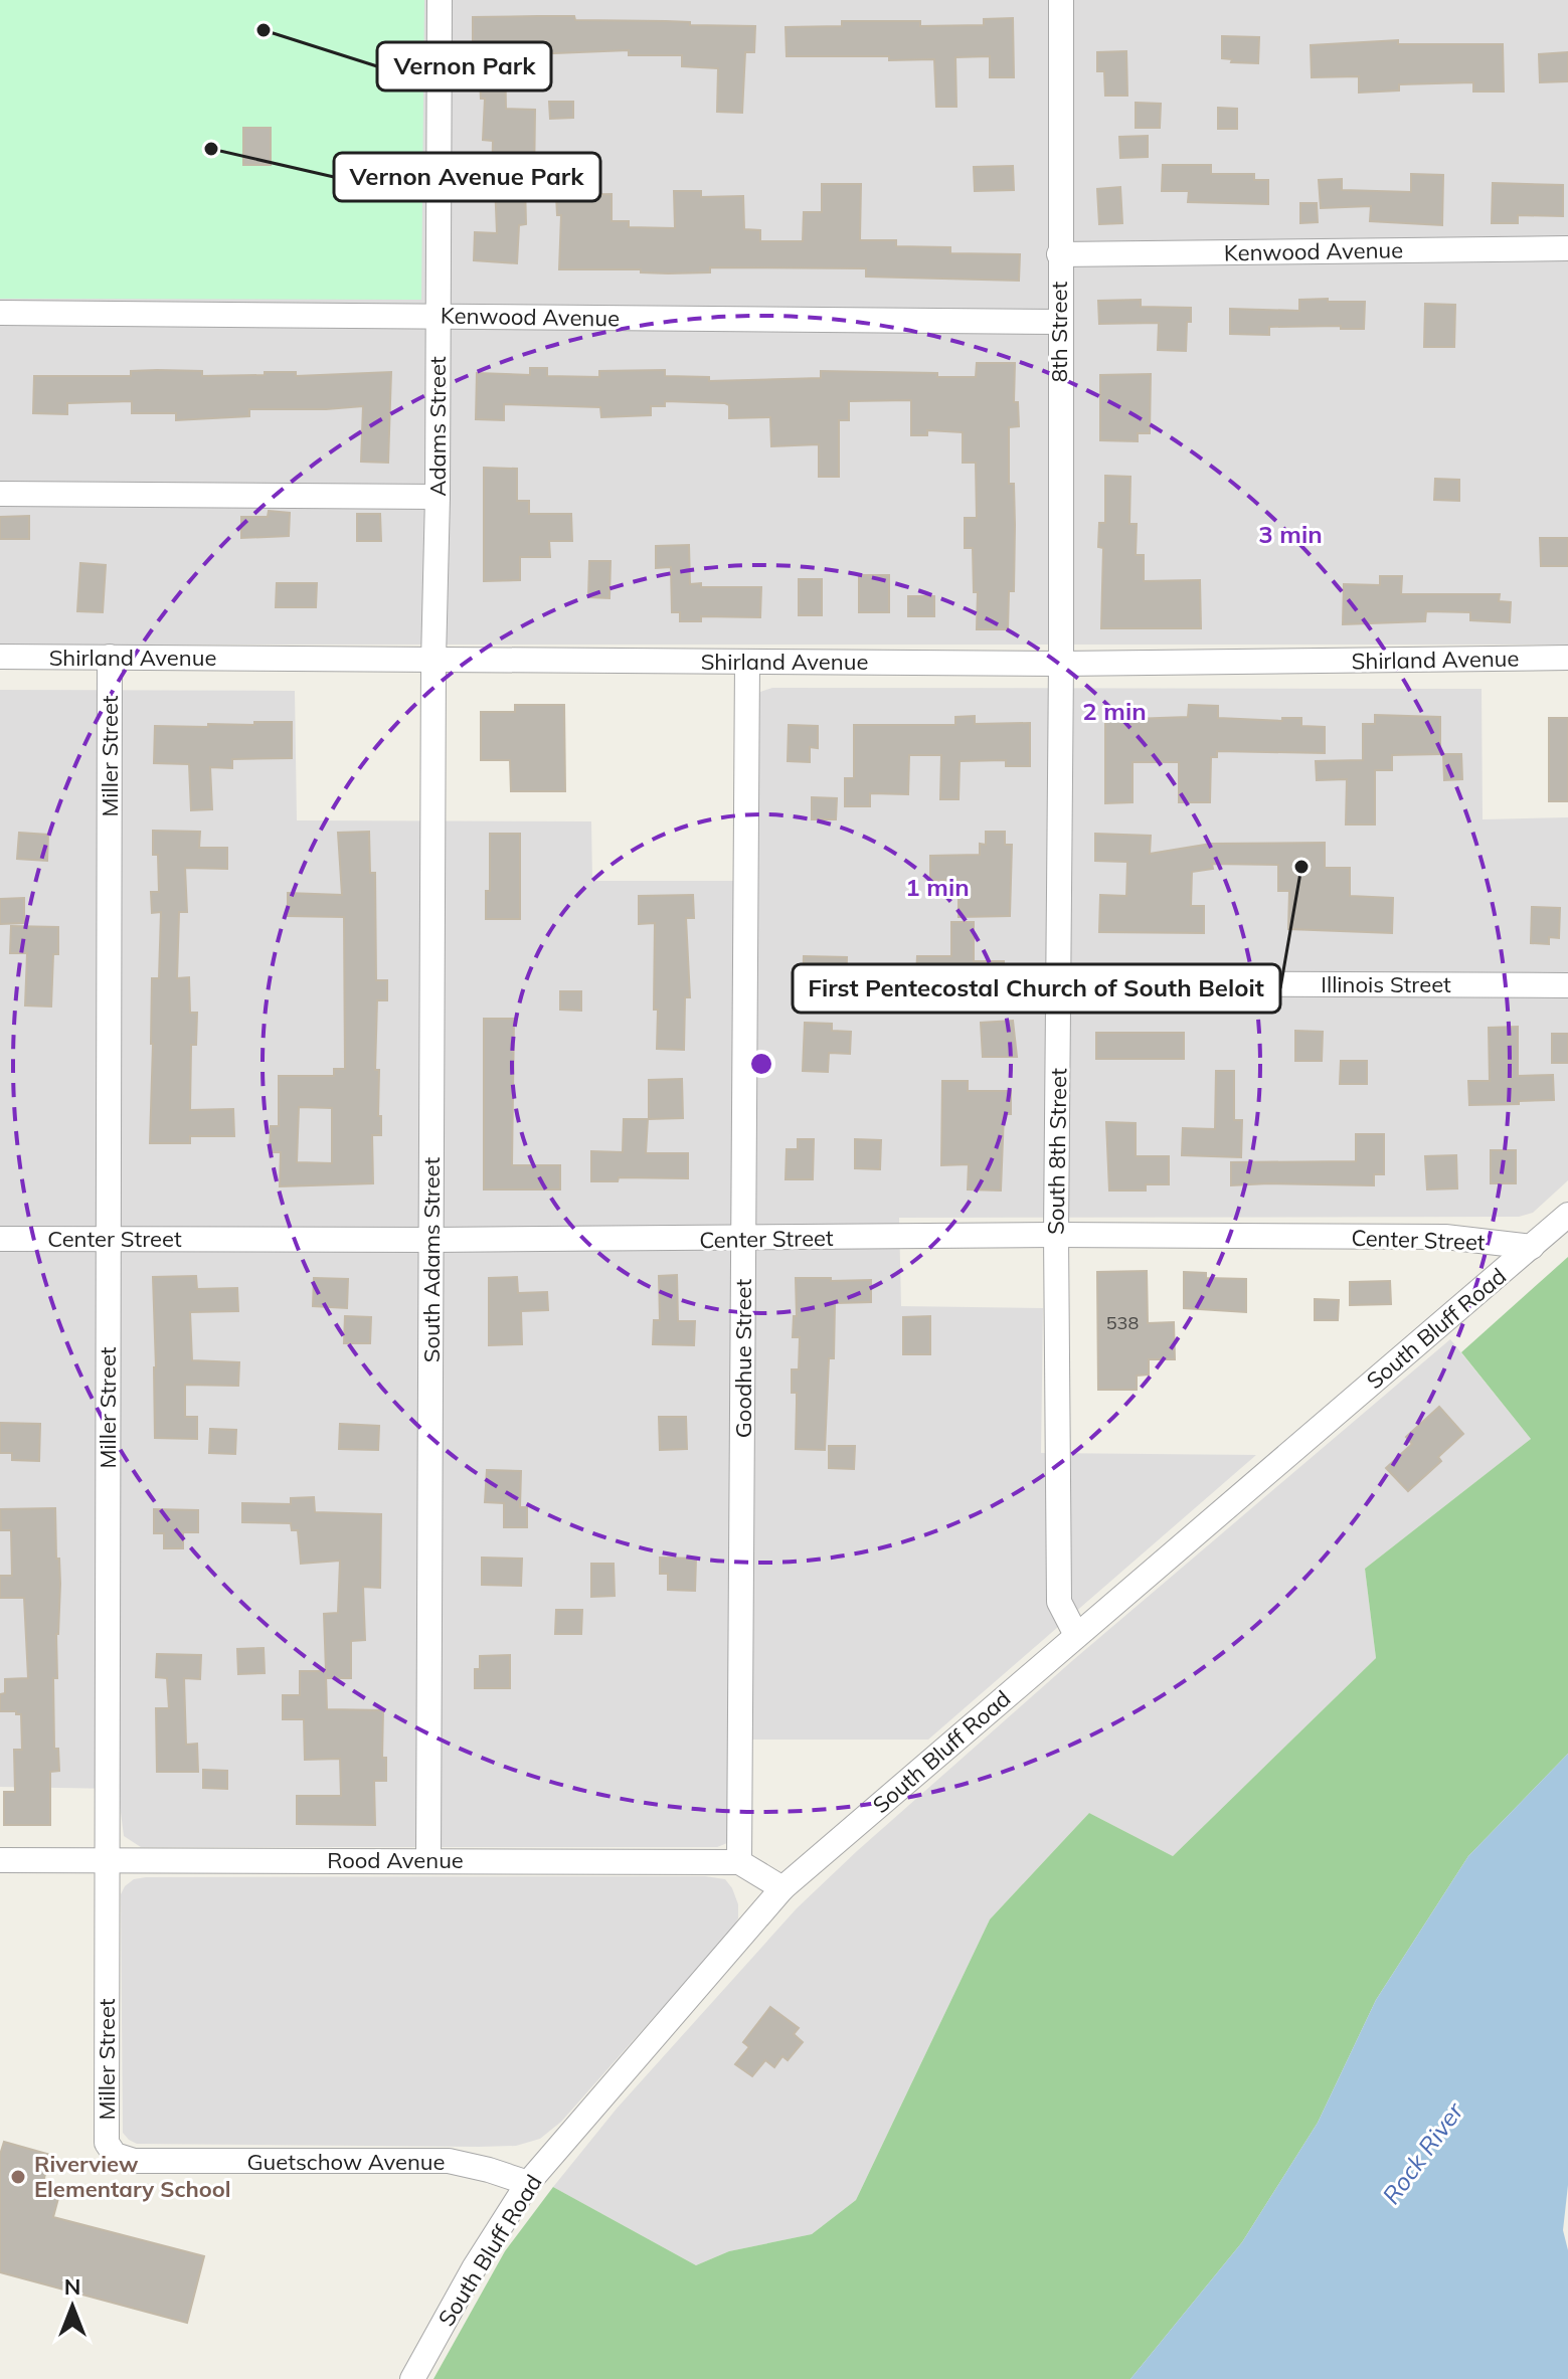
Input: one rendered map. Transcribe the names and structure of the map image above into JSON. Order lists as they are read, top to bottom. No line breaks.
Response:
{"streets":{"street":["Kenwood Avenue","8th Street","Adams Street","Shirland Avenue","Miller Street","Illinois Street","South 8th Street","Center Street","South Adams Street","South Bluff Road","Goodhue Street","Rood Avenue","Guetschow Avenue"]},"crossings":[["Kenwood Avenue","8th Street"],["Kenwood Avenue","Adams Street"],["8th Street","Shirland Avenue"],["8th Street","South 8th Street"],["Adams Street","Shirland Avenue"],["Adams Street","South Adams Street"],["Shirland Avenue","Miller Street"],["Shirland Avenue","South 8th Street"],["Shirland Avenue","South Adams Street"],["Shirland Avenue","Goodhue Street"],["Miller Street","Center Street"],["Miller Street","Rood Avenue"],["Miller Street","Guetschow Avenue"],["Illinois Street","South 8th Street"],["South 8th Street","Center Street"],["South 8th Street","South Bluff Road"],["Center Street","South Adams Street"],["Center Street","South Bluff Road"],["Center Street","Goodhue Street"],["South Adams Street","Rood Avenue"],["South Bluff Road","Guetschow Avenue"],["Goodhue Street","Rood Avenue"]],"water":["Rock River"],"places":["Vernon Park","Vernon Avenue Park","First Pentecostal Church of South Beloit","Riverview Elementary School"],"house_numbers":["538"],"north":"top","rings":["3 min","2 min","1 min"]}
